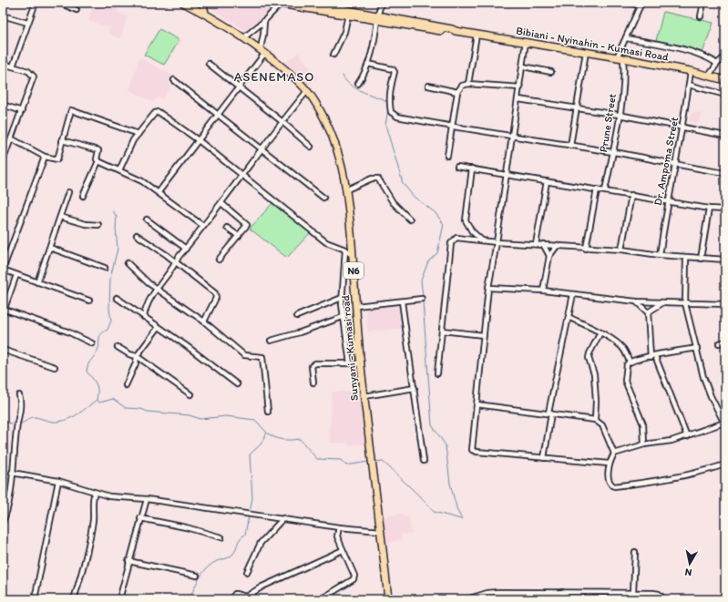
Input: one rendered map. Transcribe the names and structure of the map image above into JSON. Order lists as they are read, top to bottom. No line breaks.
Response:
{"streets":{"main road":["Bibiani - Nyinahin - Kumasi Road","N6","Sunyani - Kumasi road"],"street":["Prune Street","Dr. Ampoma Street"]},"crossings":[["Bibiani - Nyinahin - Kumasi Road","Prune Street"],["Bibiani - Nyinahin - Kumasi Road","Dr. Ampoma Street"],["N6","Sunyani - Kumasi road"]],"districts":["ASENEMASO"],"north":"bottom"}
